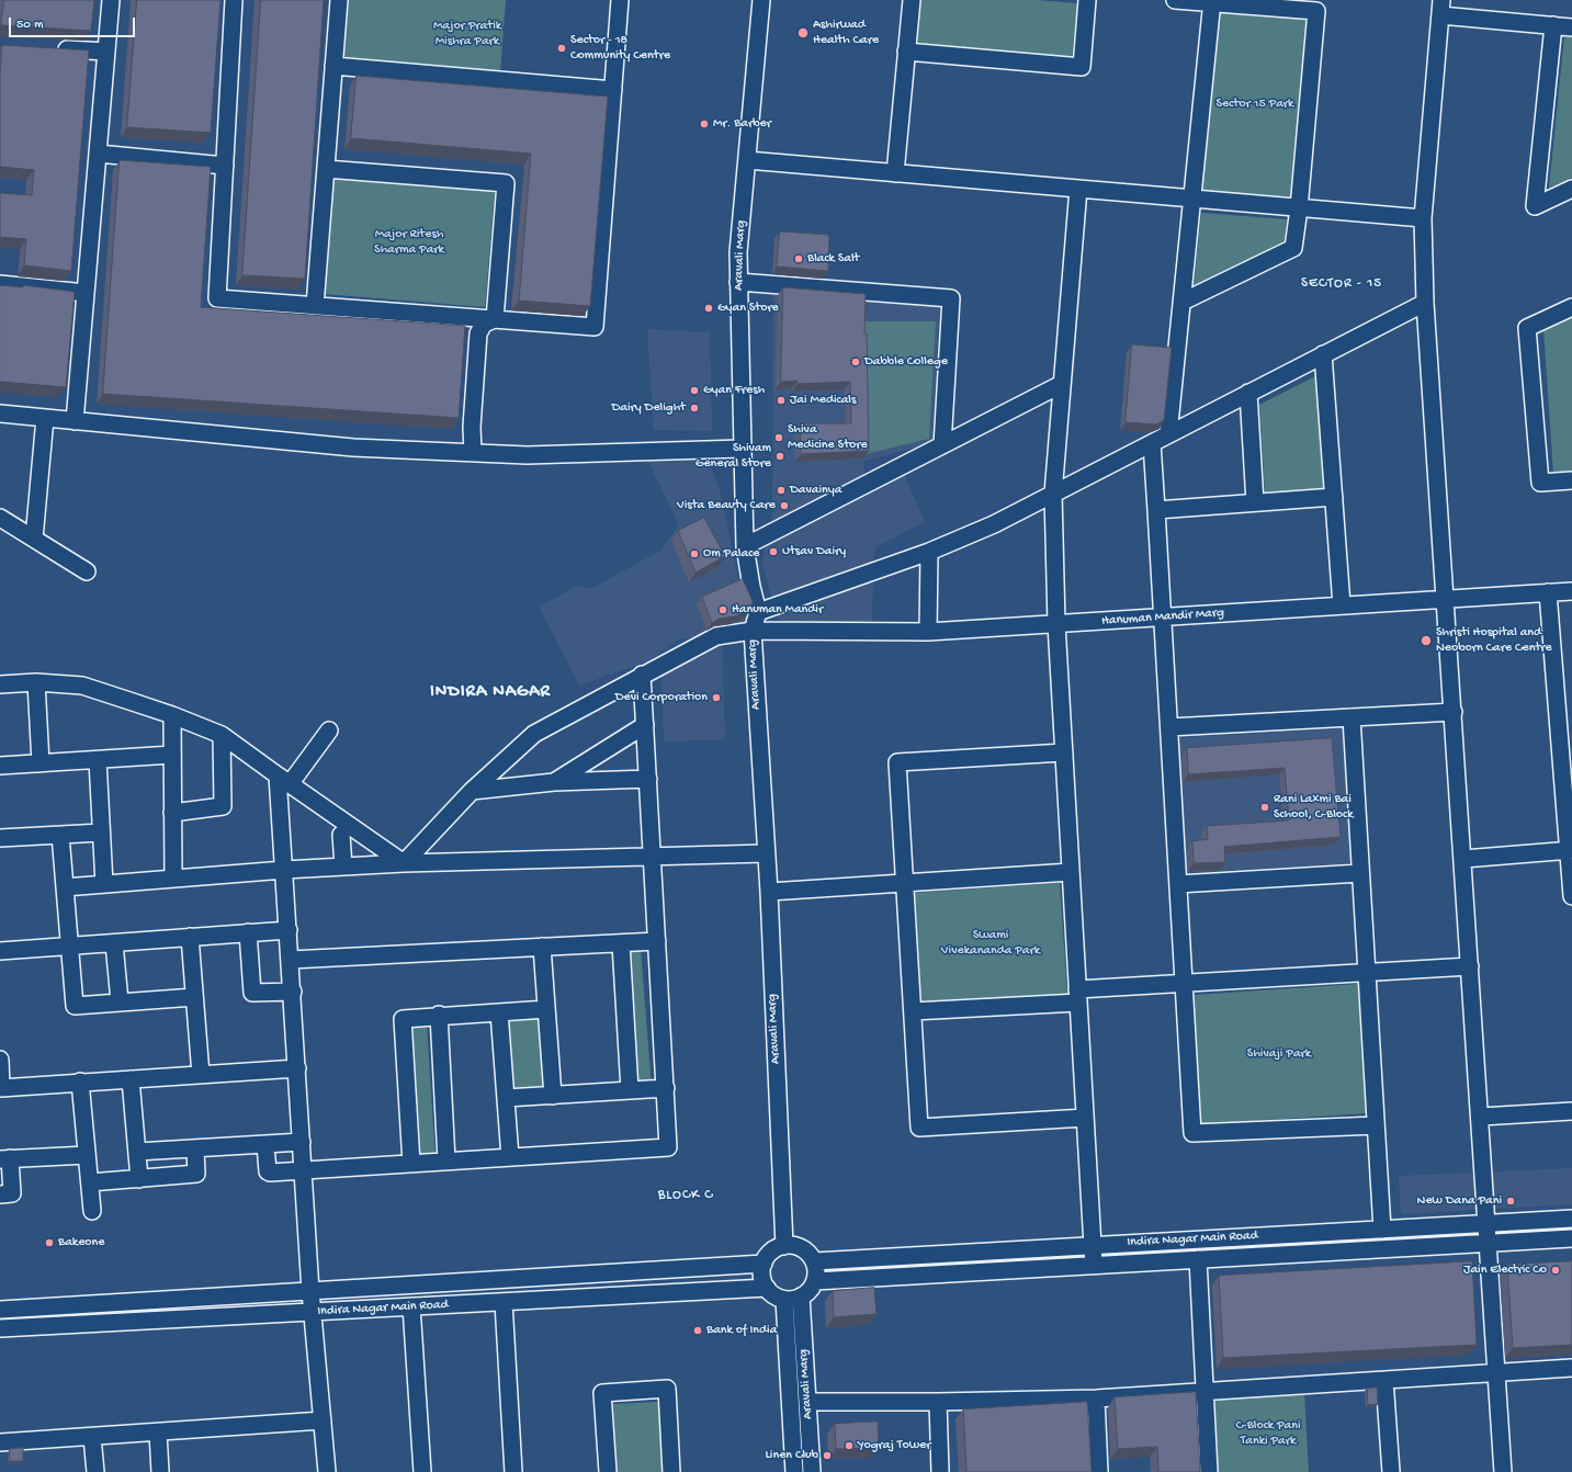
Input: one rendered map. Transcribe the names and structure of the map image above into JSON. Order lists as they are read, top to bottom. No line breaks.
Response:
{"streets":{"street":["Aravali Marg","Hanuman Mandir Marg","Indira Nagar Main Road"]},"crossings":[["Aravali Marg","Hanuman Mandir Marg"],["Aravali Marg","Indira Nagar Main Road"]],"districts":["SECTOR - 15","INDIRA NAGAR","BLOCK C"],"parks":["Major Pratik Mishra Park","Sector 15 Park","Major Ritesh Sharma Park","Swami Vivekananda Park","Shivaji Park","C-Block Pani Tanki Park"],"places":["Ashirwad Health Care","Sector - 18 Community Centre","Mr. Barber","Black Salt","Gyan Store","Dabble College","Gyan Fresh","Jai Medicals","Dairy Delight","Shiva Medicine Store","Shivam General Store","Davainya","Vista Beauty Care","Utsav Dairy","Om Palace","Hanuman Mandir","Shristi Hospital and Neoborn Care Centre","Devi Corporation","Rani Laxmi Bai School, C-Block","New Dana Pani","Bakeone","Jain Electric Co","Bank of India","Yograj Tower","Linen Club"],"scale_bar":"50 m"}
